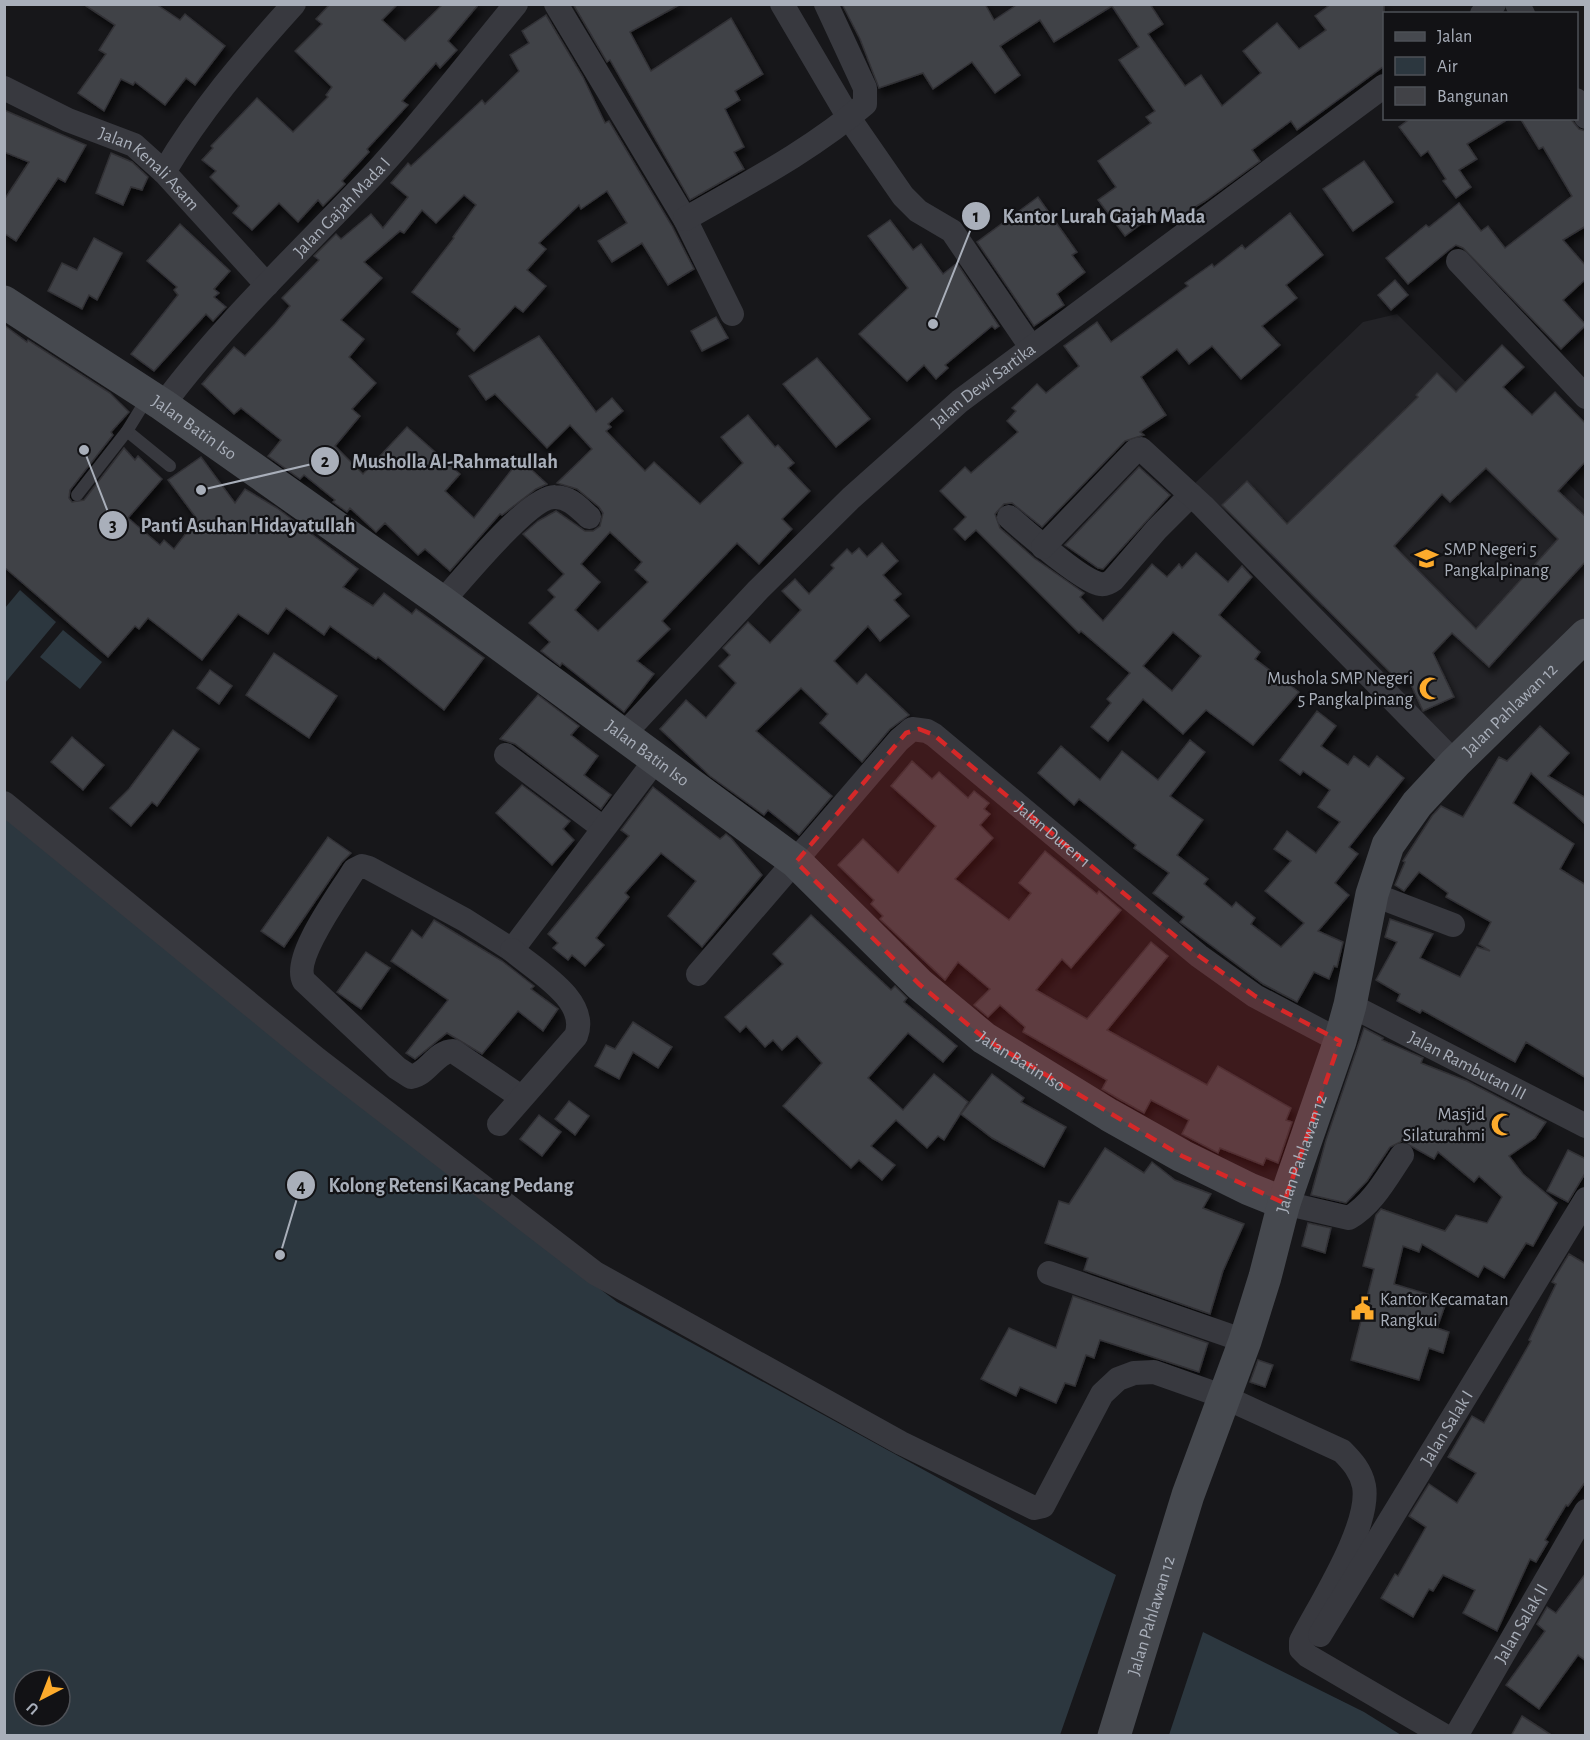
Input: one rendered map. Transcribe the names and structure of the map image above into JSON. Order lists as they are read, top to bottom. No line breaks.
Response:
{"streets":{"street":["Jalan Kenali Asam","Jalan Gajah Mada I","Jalan Dewi Sartika","Jalan Batin Iso","Jalan Pahlawan 12","Jalan Duren 1","Jalan Rambutan III","Jalan Salak I","Jalan Salak II"]},"crossings":[["Jalan Kenali Asam","Jalan Gajah Mada I"],["Jalan Gajah Mada I","Jalan Batin Iso"],["Jalan Dewi Sartika","Jalan Batin Iso"],["Jalan Batin Iso","Jalan Pahlawan 12"],["Jalan Batin Iso","Jalan Duren 1"],["Jalan Pahlawan 12","Jalan Duren 1"],["Jalan Pahlawan 12","Jalan Rambutan III"]],"places":{"other":["Kantor Lurah Gajah Mada","Panti Asuhan Hidayatullah","Musholla Al-Rahmatullah","Kolong Retensi Kacang Pedang"],"school or university":["SMP Negeri 5 Pangkalpinang"],"mosque":["Mushola SMP Negeri 5 Pangkalpinang","Masjid Silaturahmi"],"public building":["Kantor Kecamatan Rangkui"]},"legend":["Jalan","Air","Bangunan"],"north":"bottom left"}
